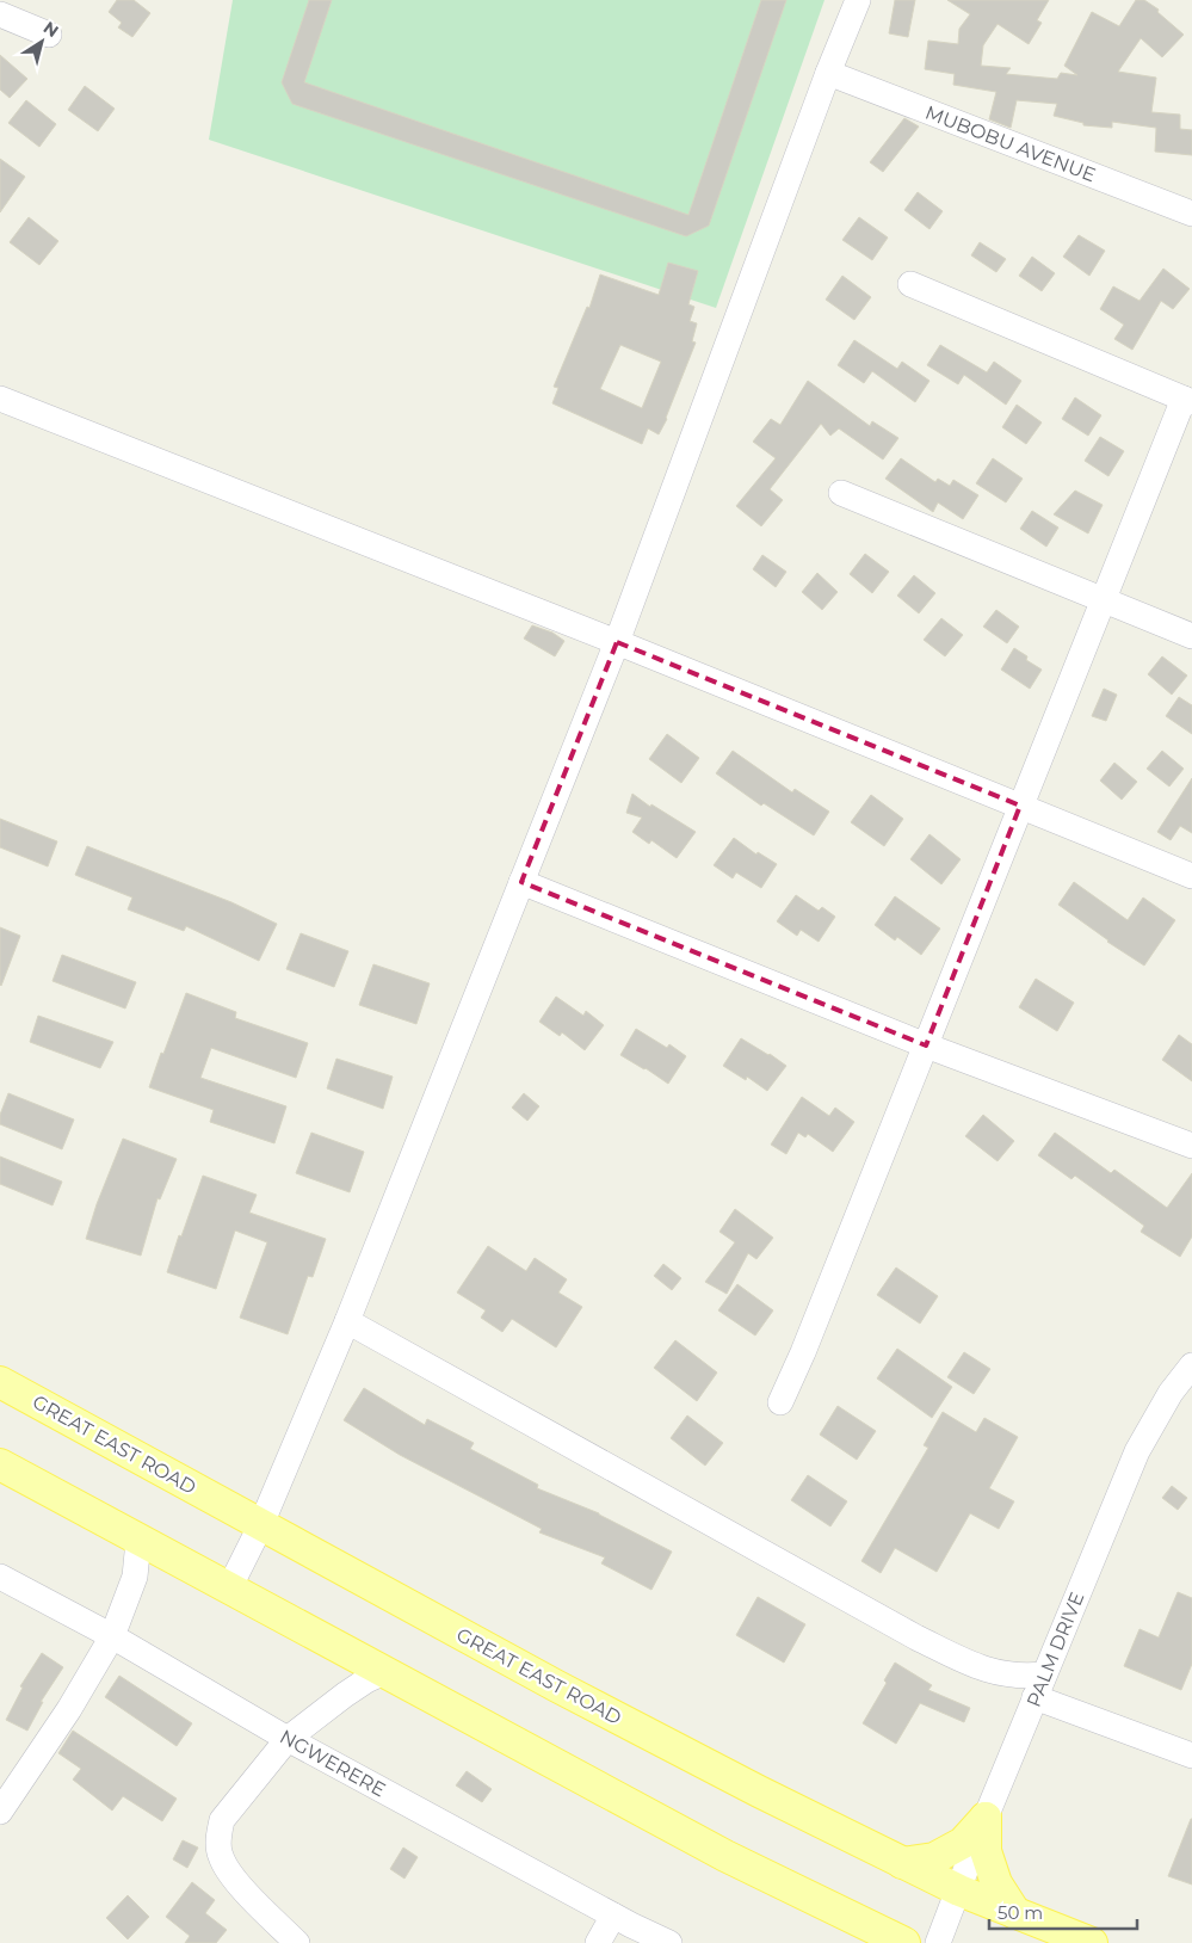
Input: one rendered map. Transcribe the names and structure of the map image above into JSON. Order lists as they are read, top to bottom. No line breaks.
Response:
{"streets":{"main road":["GREAT EAST ROAD"],"street":["MUBOBU AVENUE","PALM DRIVE","NGWERERE"]},"crossings":[["GREAT EAST ROAD","PALM DRIVE"]],"scale_bar":"50 m","north":"top right"}
